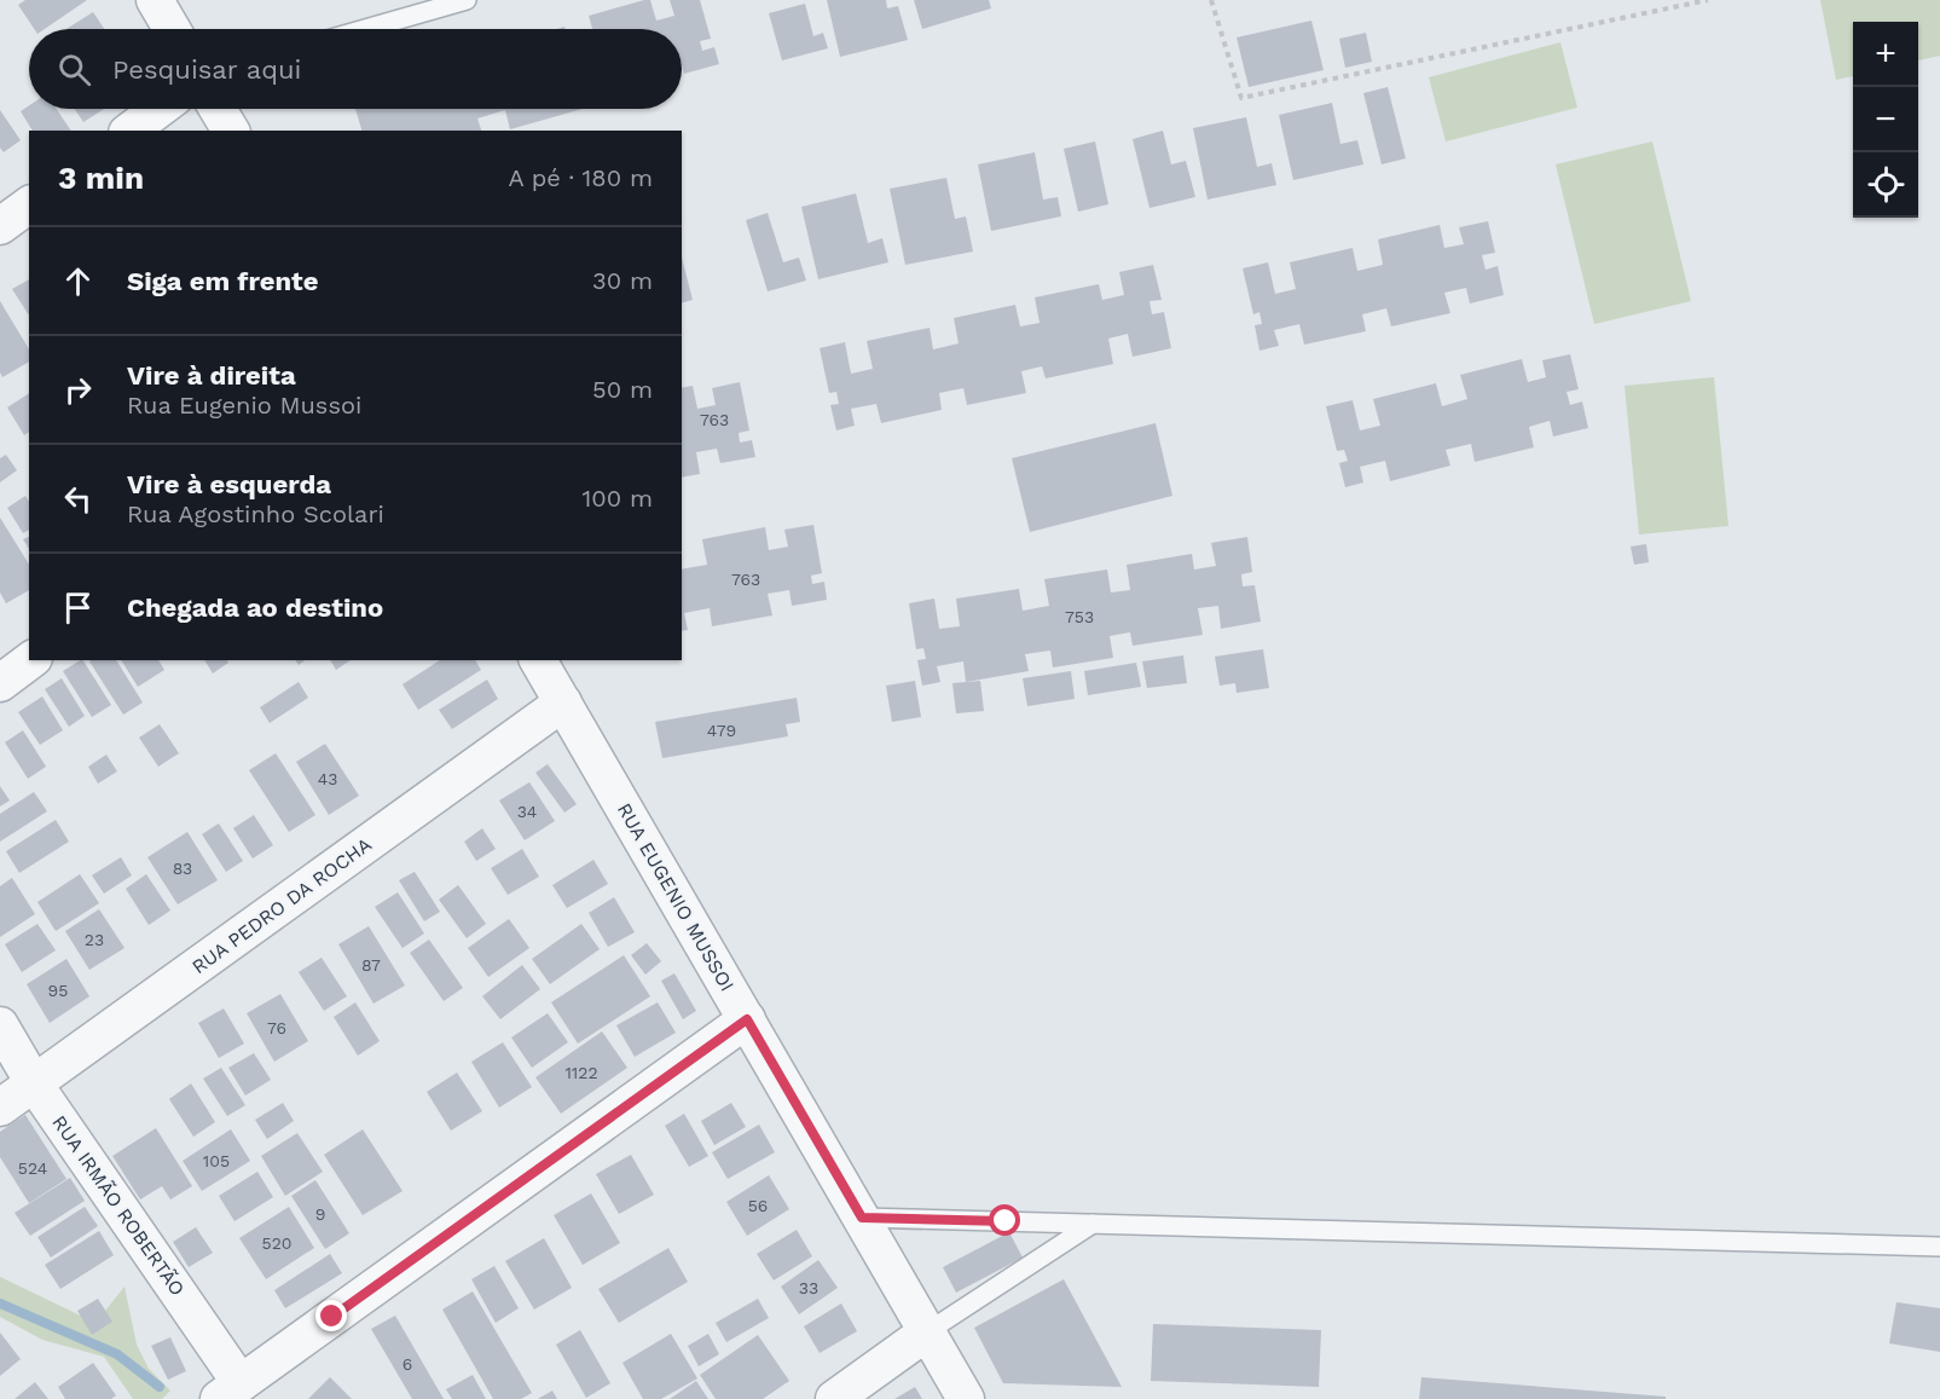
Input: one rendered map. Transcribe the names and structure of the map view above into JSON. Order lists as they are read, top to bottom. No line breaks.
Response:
{"streets":{"street":["RUA EUGENIO MUSSOI","RUA PEDRO DA ROCHA","RUA IRMÃO ROBERTÃO"]},"crossings":[["RUA EUGENIO MUSSOI","RUA PEDRO DA ROCHA"],["RUA PEDRO DA ROCHA","RUA IRMÃO ROBERTÃO"]],"house_numbers":["763","763","753","479","43","34","83","23","87","95","76","1122","105","524","56","9","520","33","6"],"page":{"map_buttons":["+","−"],"search":"Pesquisar aqui","heading":["3 min","A pé · 180 m"],"list":[["Siga em frente","30 m"],["Vire à direita","Rua Eugenio Mussoi","50 m"],["Vire à esquerda","Rua Agostinho Scolari","100 m"],"Chegada ao destino"]}}
